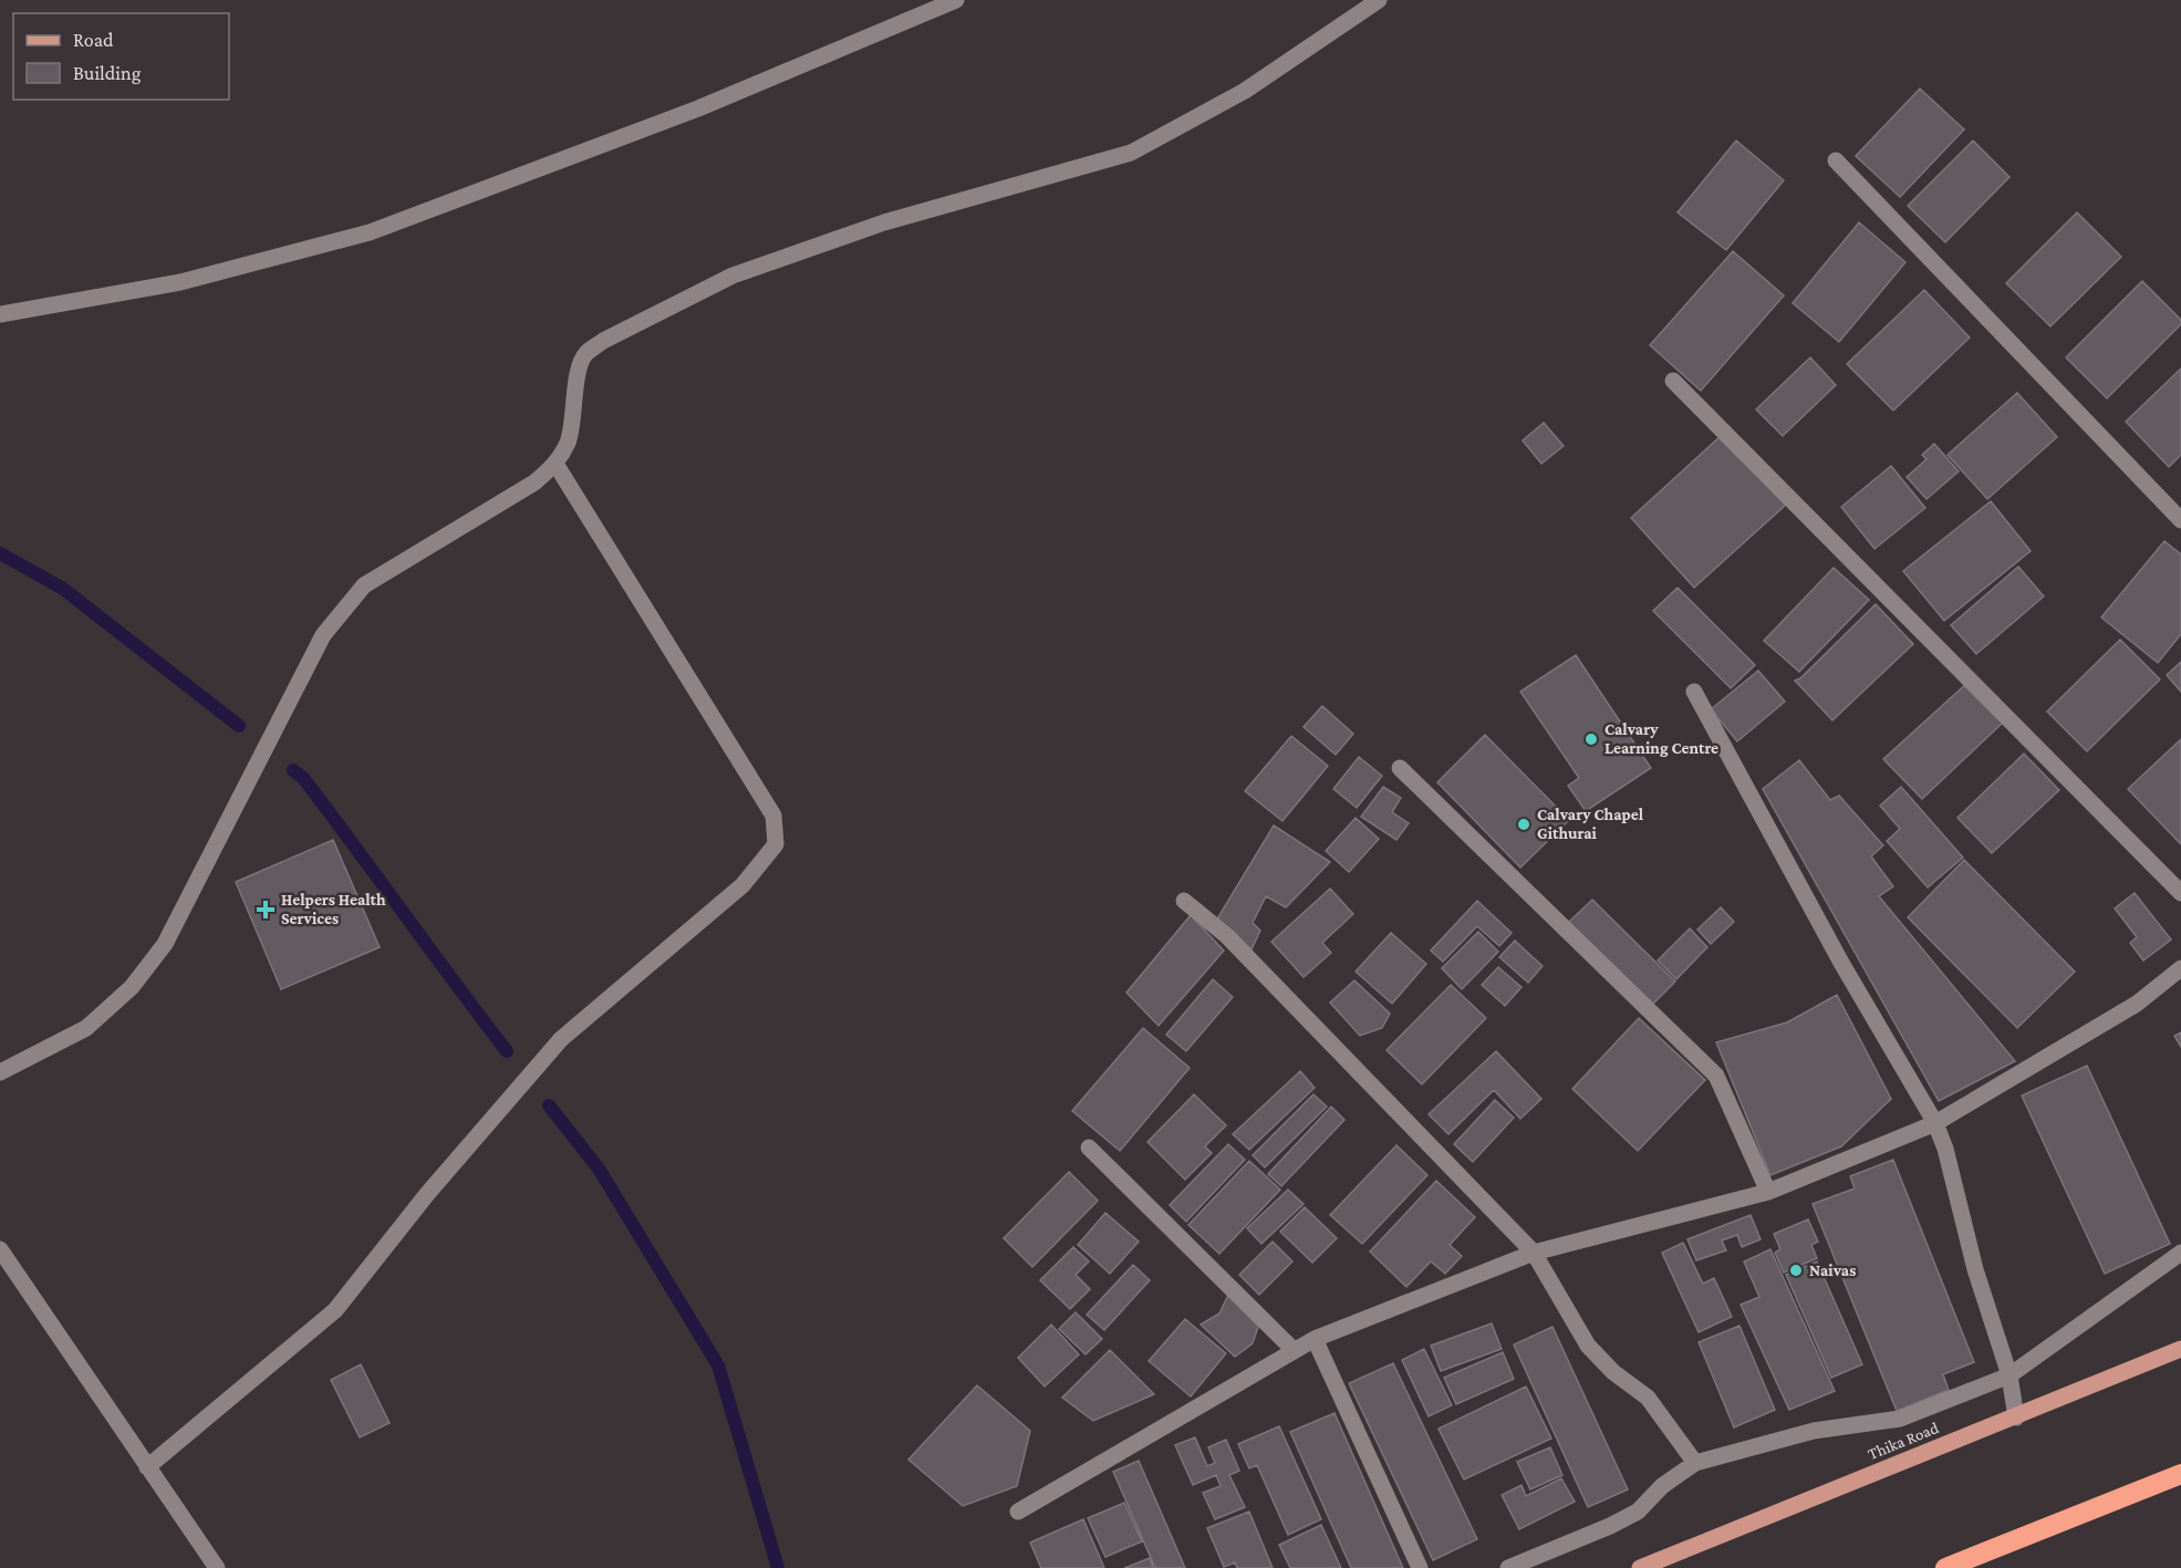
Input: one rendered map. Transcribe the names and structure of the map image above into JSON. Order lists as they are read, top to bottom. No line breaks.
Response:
{"streets":{"main road":["Thika Road"]},"places":{"other":["Calvary Learning Centre","Calvary Chapel Githurai","Naivas"],"health":["Helpers Health Services"]},"legend":["Road","Building"]}
